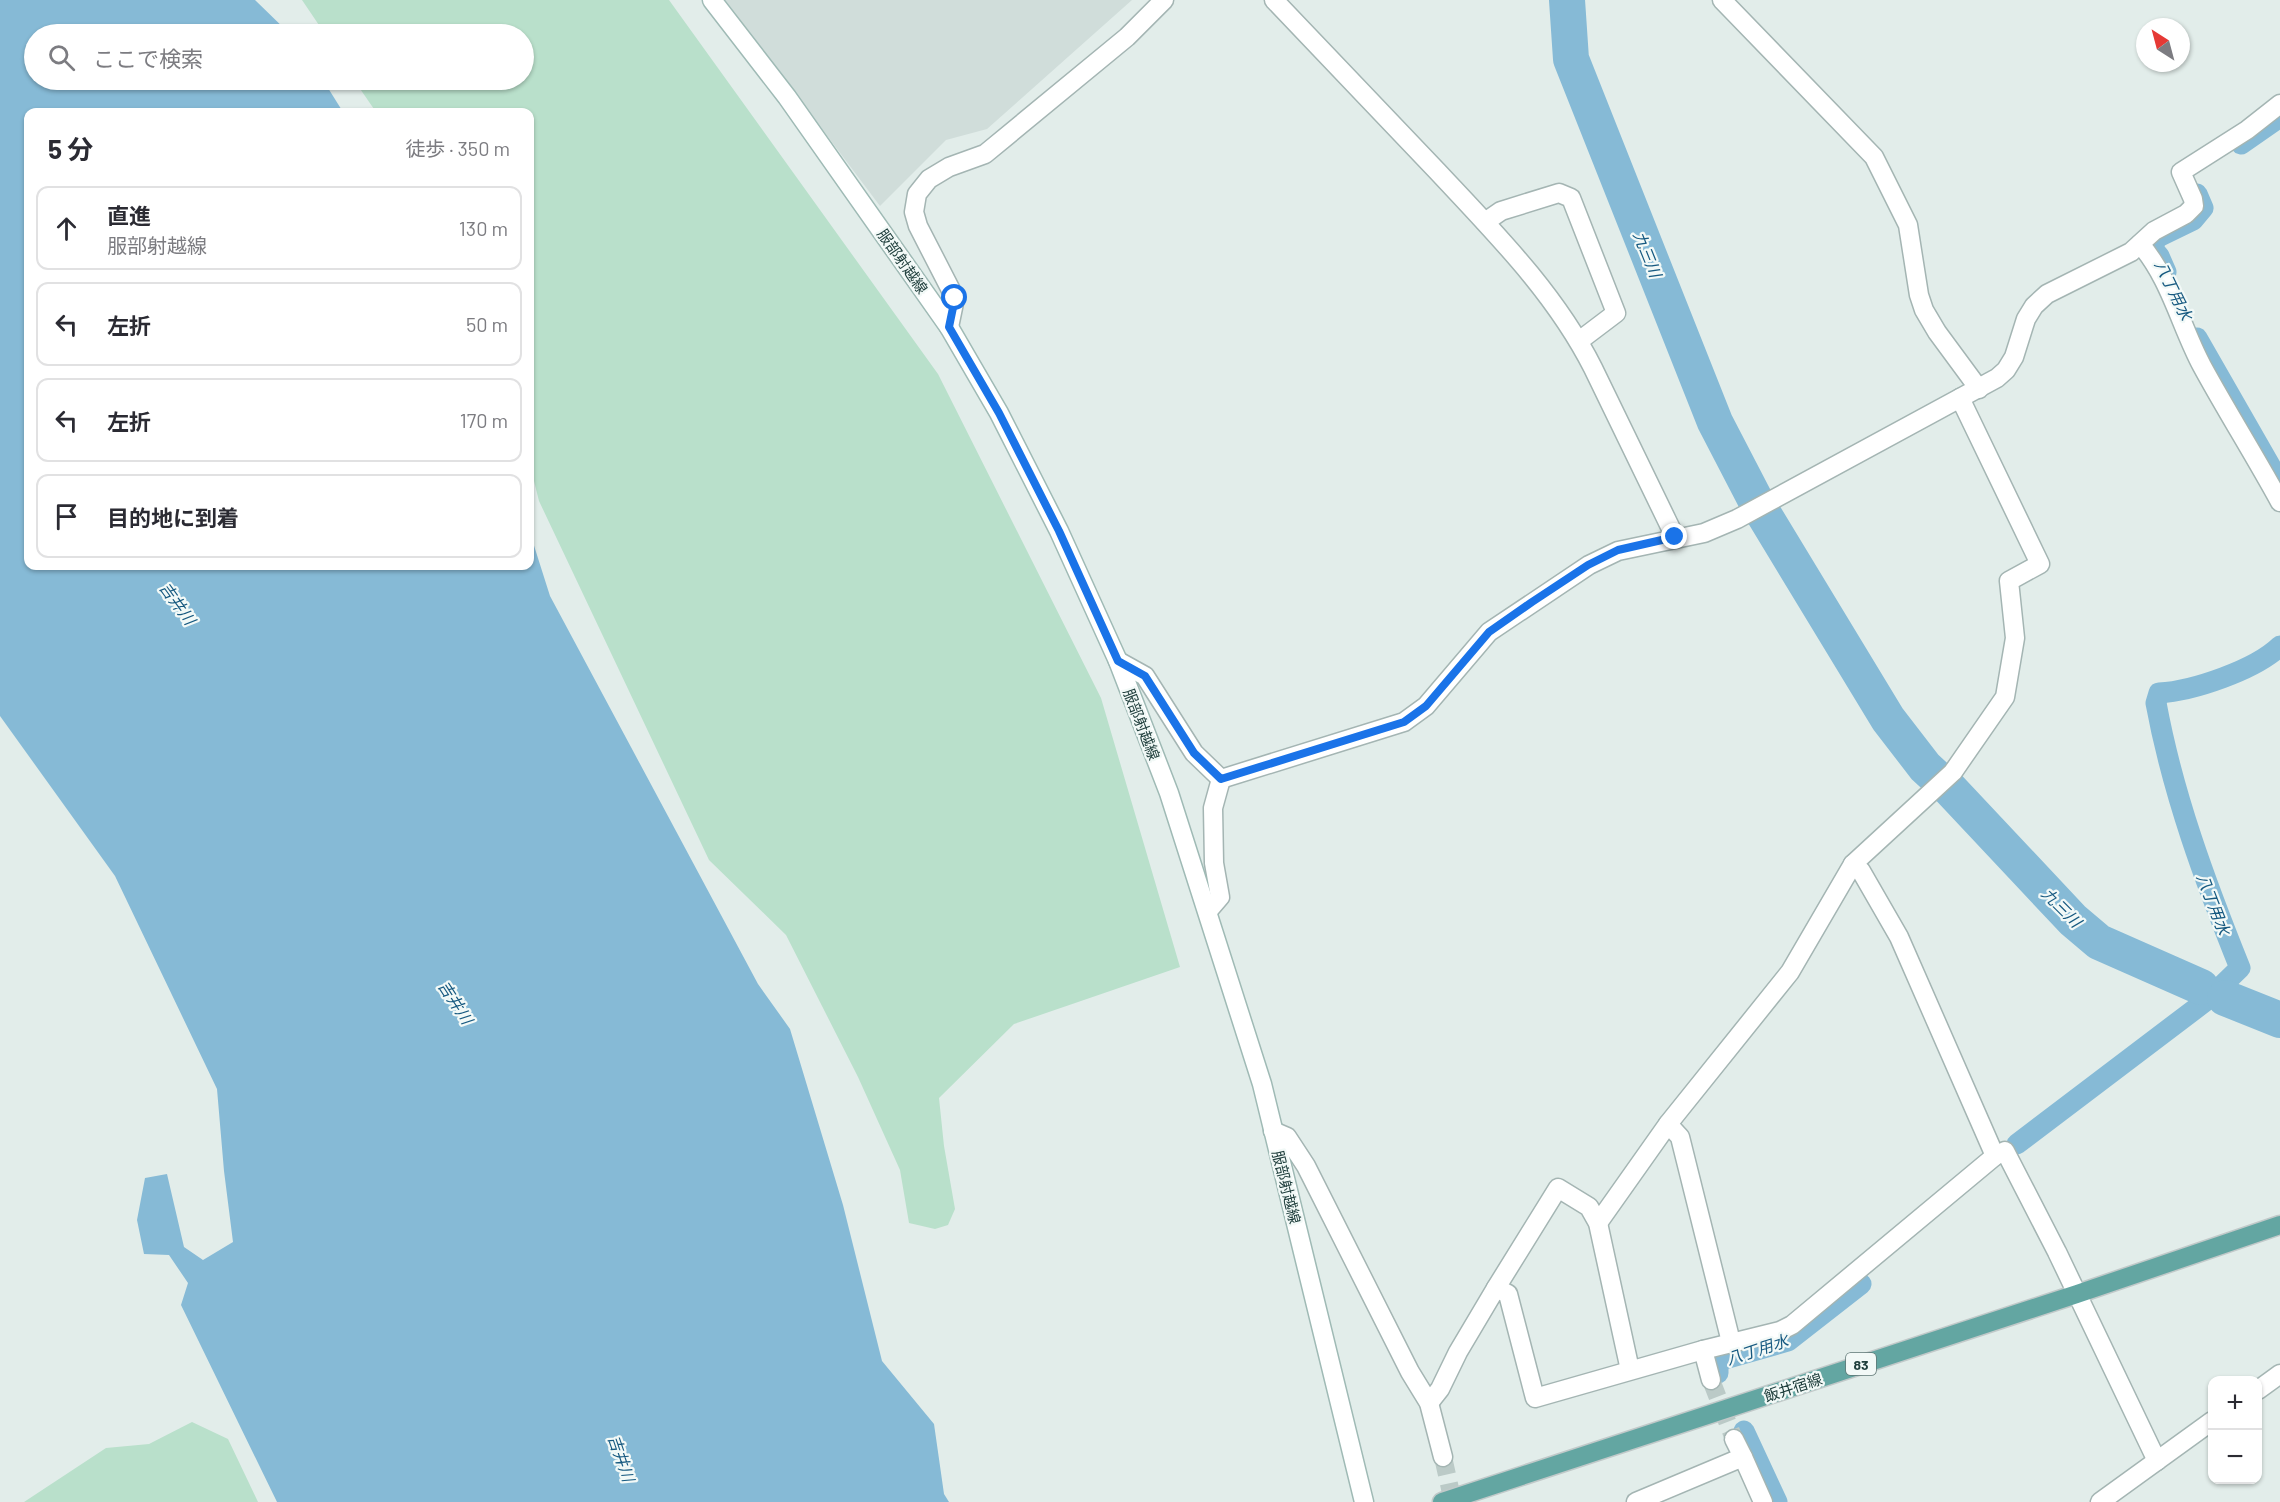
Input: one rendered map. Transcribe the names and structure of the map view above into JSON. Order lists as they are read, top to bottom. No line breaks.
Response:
{"streets":{"main road":["83","飯井宿線"],"street":["服部射越線"]},"water":["九三川","八丁用水","吉井川"],"north":"top left","page":{"search":"ここで検索","heading":["5 分","徒歩 · 350 m"],"list":[["直進","服部射越線","130 m"],["左折","50 m"],["左折","170 m"],"目的地に到着"],"map_buttons":["+","−"]}}
